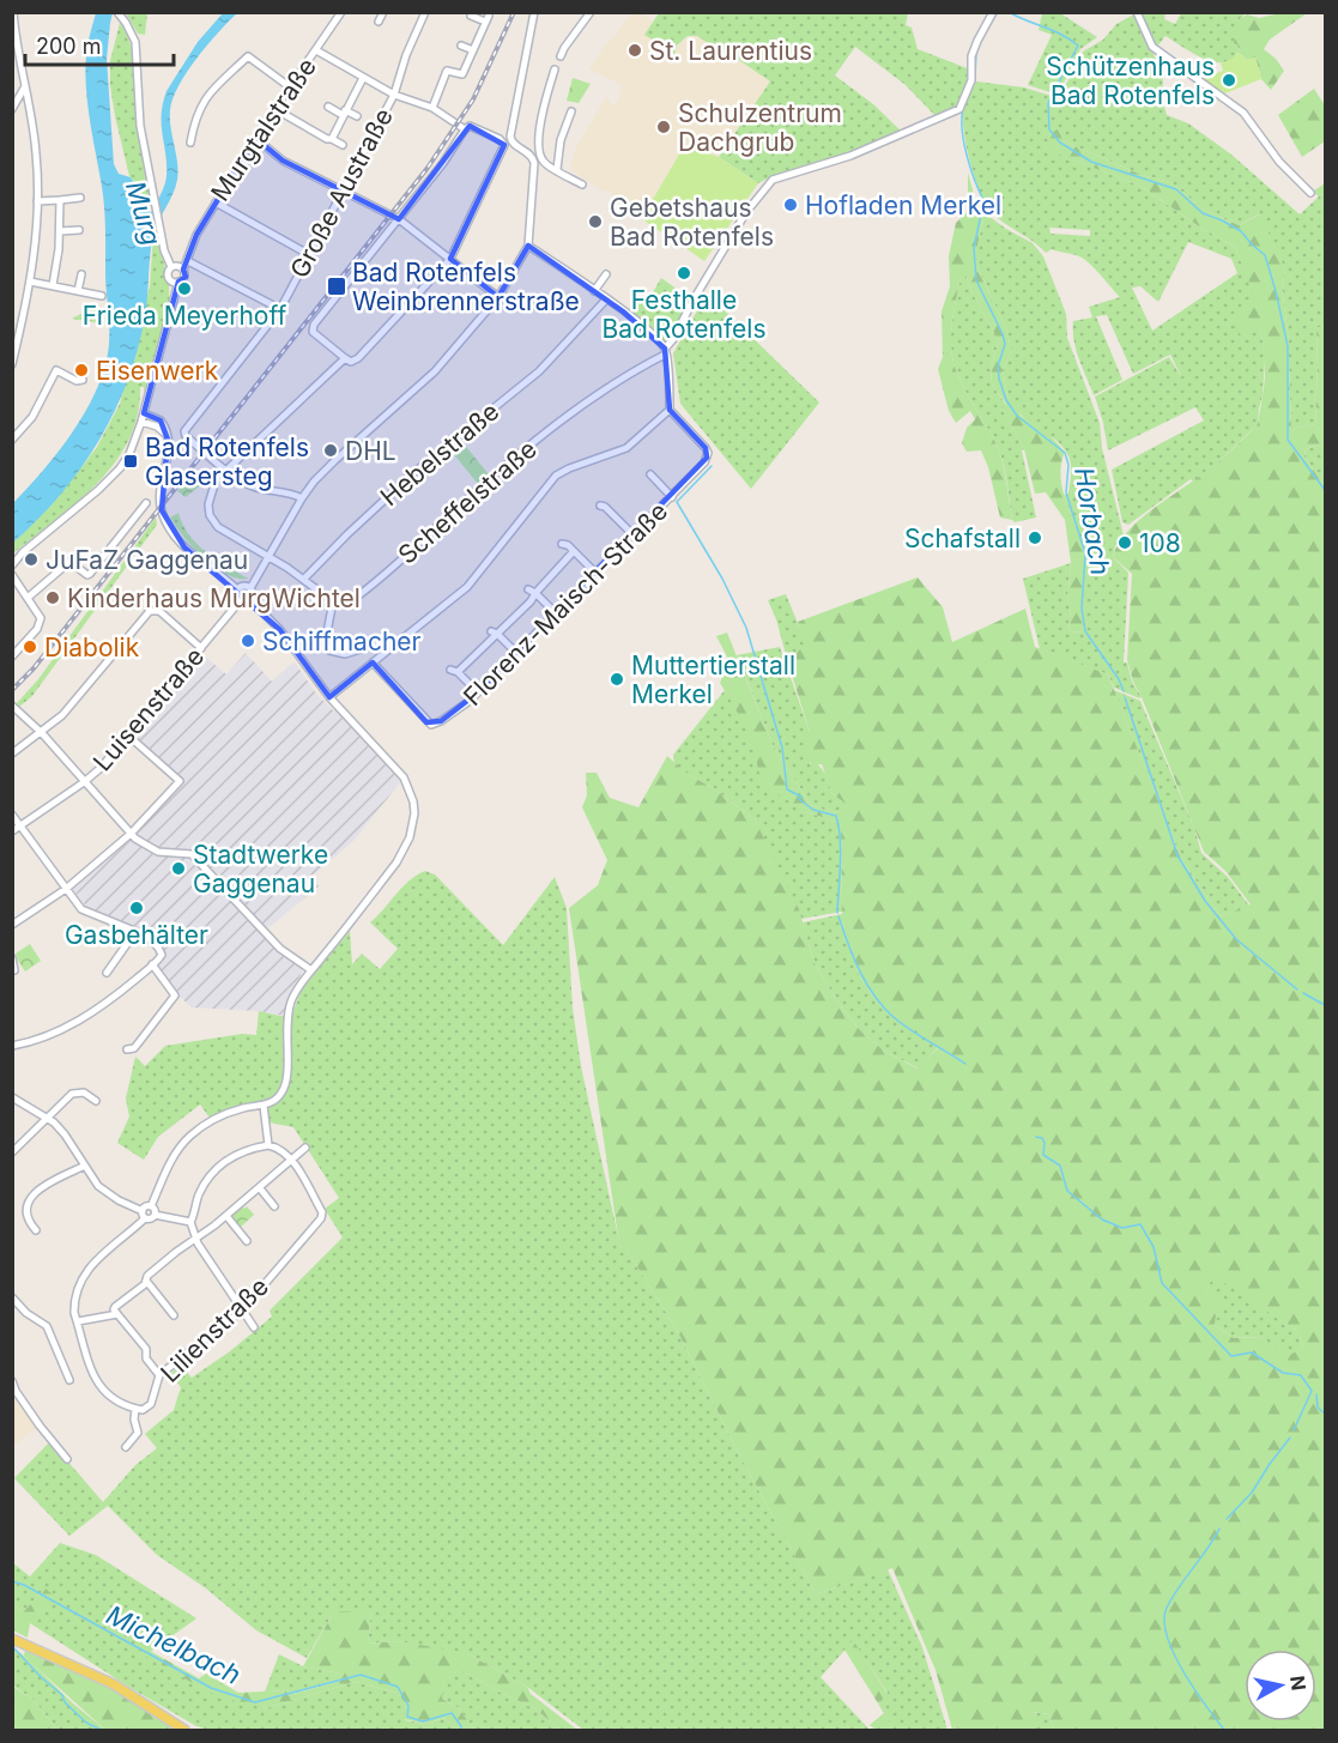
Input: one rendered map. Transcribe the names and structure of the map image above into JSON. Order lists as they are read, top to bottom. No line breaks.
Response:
{"streets":{"street":["Murgtalstraße","Große Austraße","Hebelstraße","Scheffelstraße","Florenz-Maisch-Straße","Luisenstraße","Lilienstraße"]},"water":["Murg","Horbach","Michelbach"],"places":{"other":["St. Laurentius","Schützenhaus Bad Rotenfels","Schulzentrum Dachgrub","Hofladen Merkel","Gebetshaus Bad Rotenfels","Festhalle Bad Rotenfels","Frieda Meyerhoff","Eisenwerk","DHL","Schafstall","108","JuFaZ Gaggenau","Kinderhaus MurgWichtel","Schiffmacher","Diabolik","Muttertierstall Merkel","Stadtwerke Gaggenau","Gasbehälter"],"transit":["Bad Rotenfels Weinbrennerstraße","Bad Rotenfels Glasersteg"]},"scale_bar":"200 m","north":"right"}
